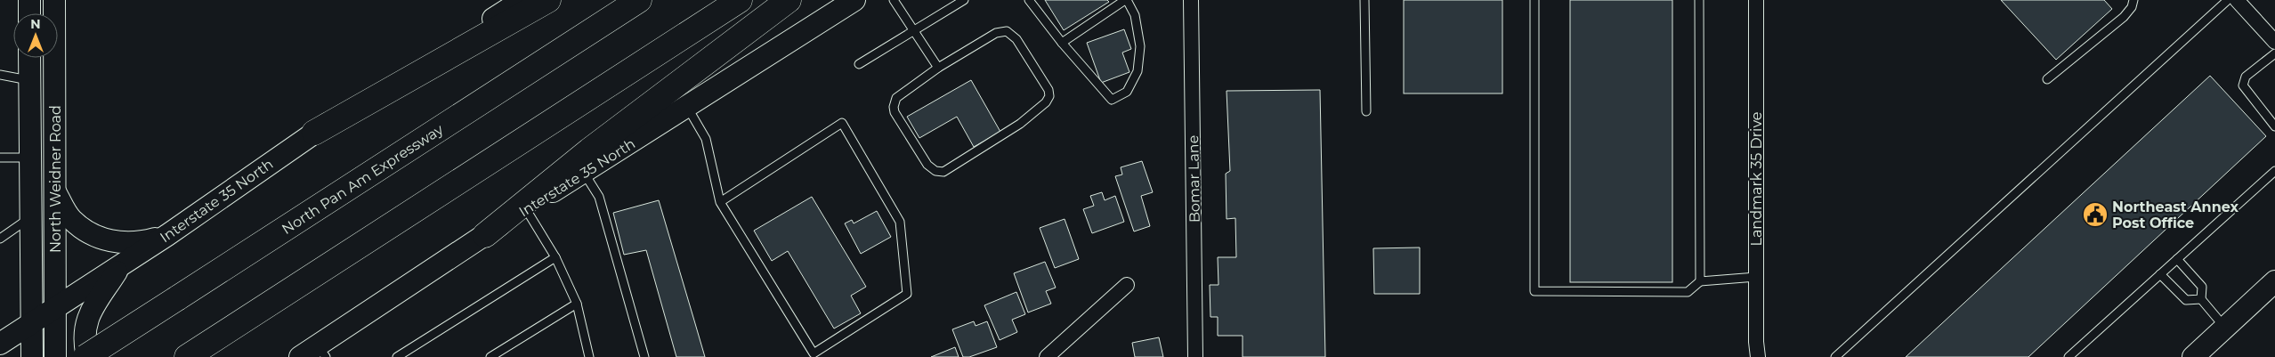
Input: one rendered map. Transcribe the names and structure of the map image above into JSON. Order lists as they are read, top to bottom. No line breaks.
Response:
{"streets":{"highway":["North Pan Am Expressway"],"main road":["Interstate 35 North","North Weidner Road"],"street":["Bomar Lane","Landmark 35 Drive"]},"crossings":[["Interstate 35 North","North Weidner Road"]],"places":{"public building":["Northeast Annex Post Office"]},"north":"top"}
